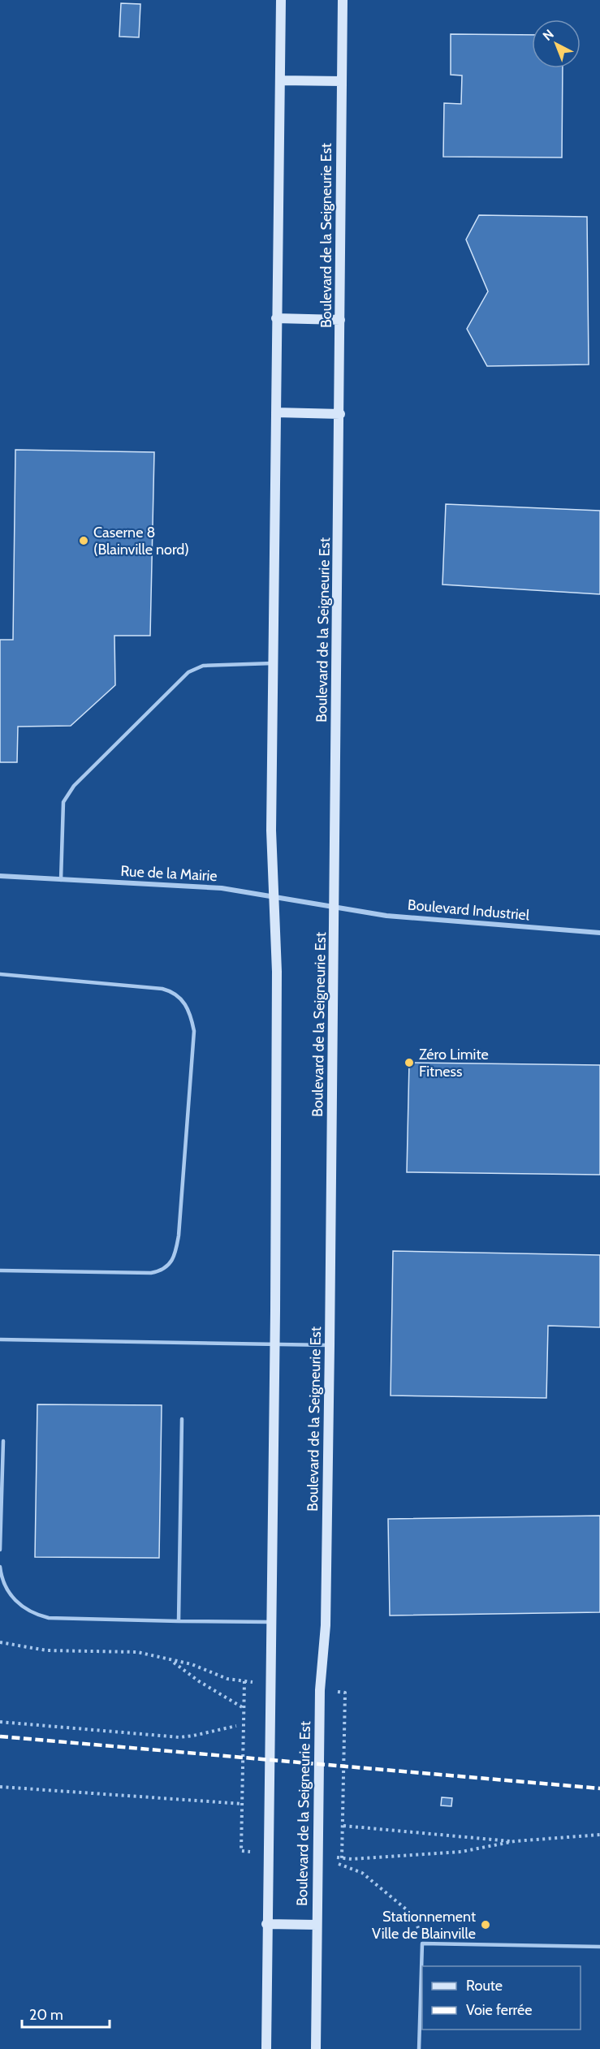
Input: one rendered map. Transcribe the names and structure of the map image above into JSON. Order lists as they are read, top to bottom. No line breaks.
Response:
{"streets":{"main road":["Boulevard de la Seigneurie Est"],"street":["Rue de la Mairie","Boulevard Industriel"]},"crossings":[["Boulevard de la Seigneurie Est","Rue de la Mairie"],["Boulevard de la Seigneurie Est","Boulevard Industriel"],["Rue de la Mairie","Boulevard Industriel"]],"places":["Caserne 8 (Blainville nord)","Zéro Limite Fitness","Stationnement Ville de Blainville"],"legend":["Route","Voie ferrée"],"scale_bar":"20 m","north":"top left"}
